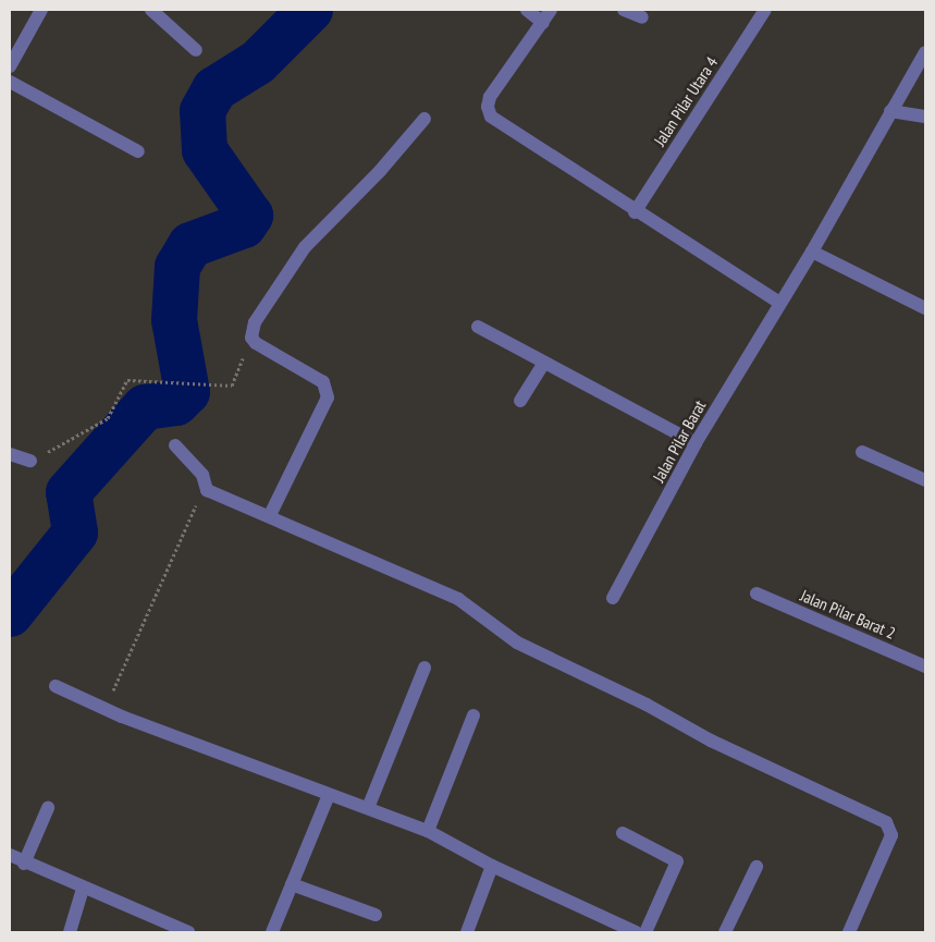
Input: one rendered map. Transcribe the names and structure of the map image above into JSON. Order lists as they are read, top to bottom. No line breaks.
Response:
{"streets":{"street":["Jalan Pilar Utara 4","Jalan Pilar Barat","Jalan Pilar Barat 2"]}}
